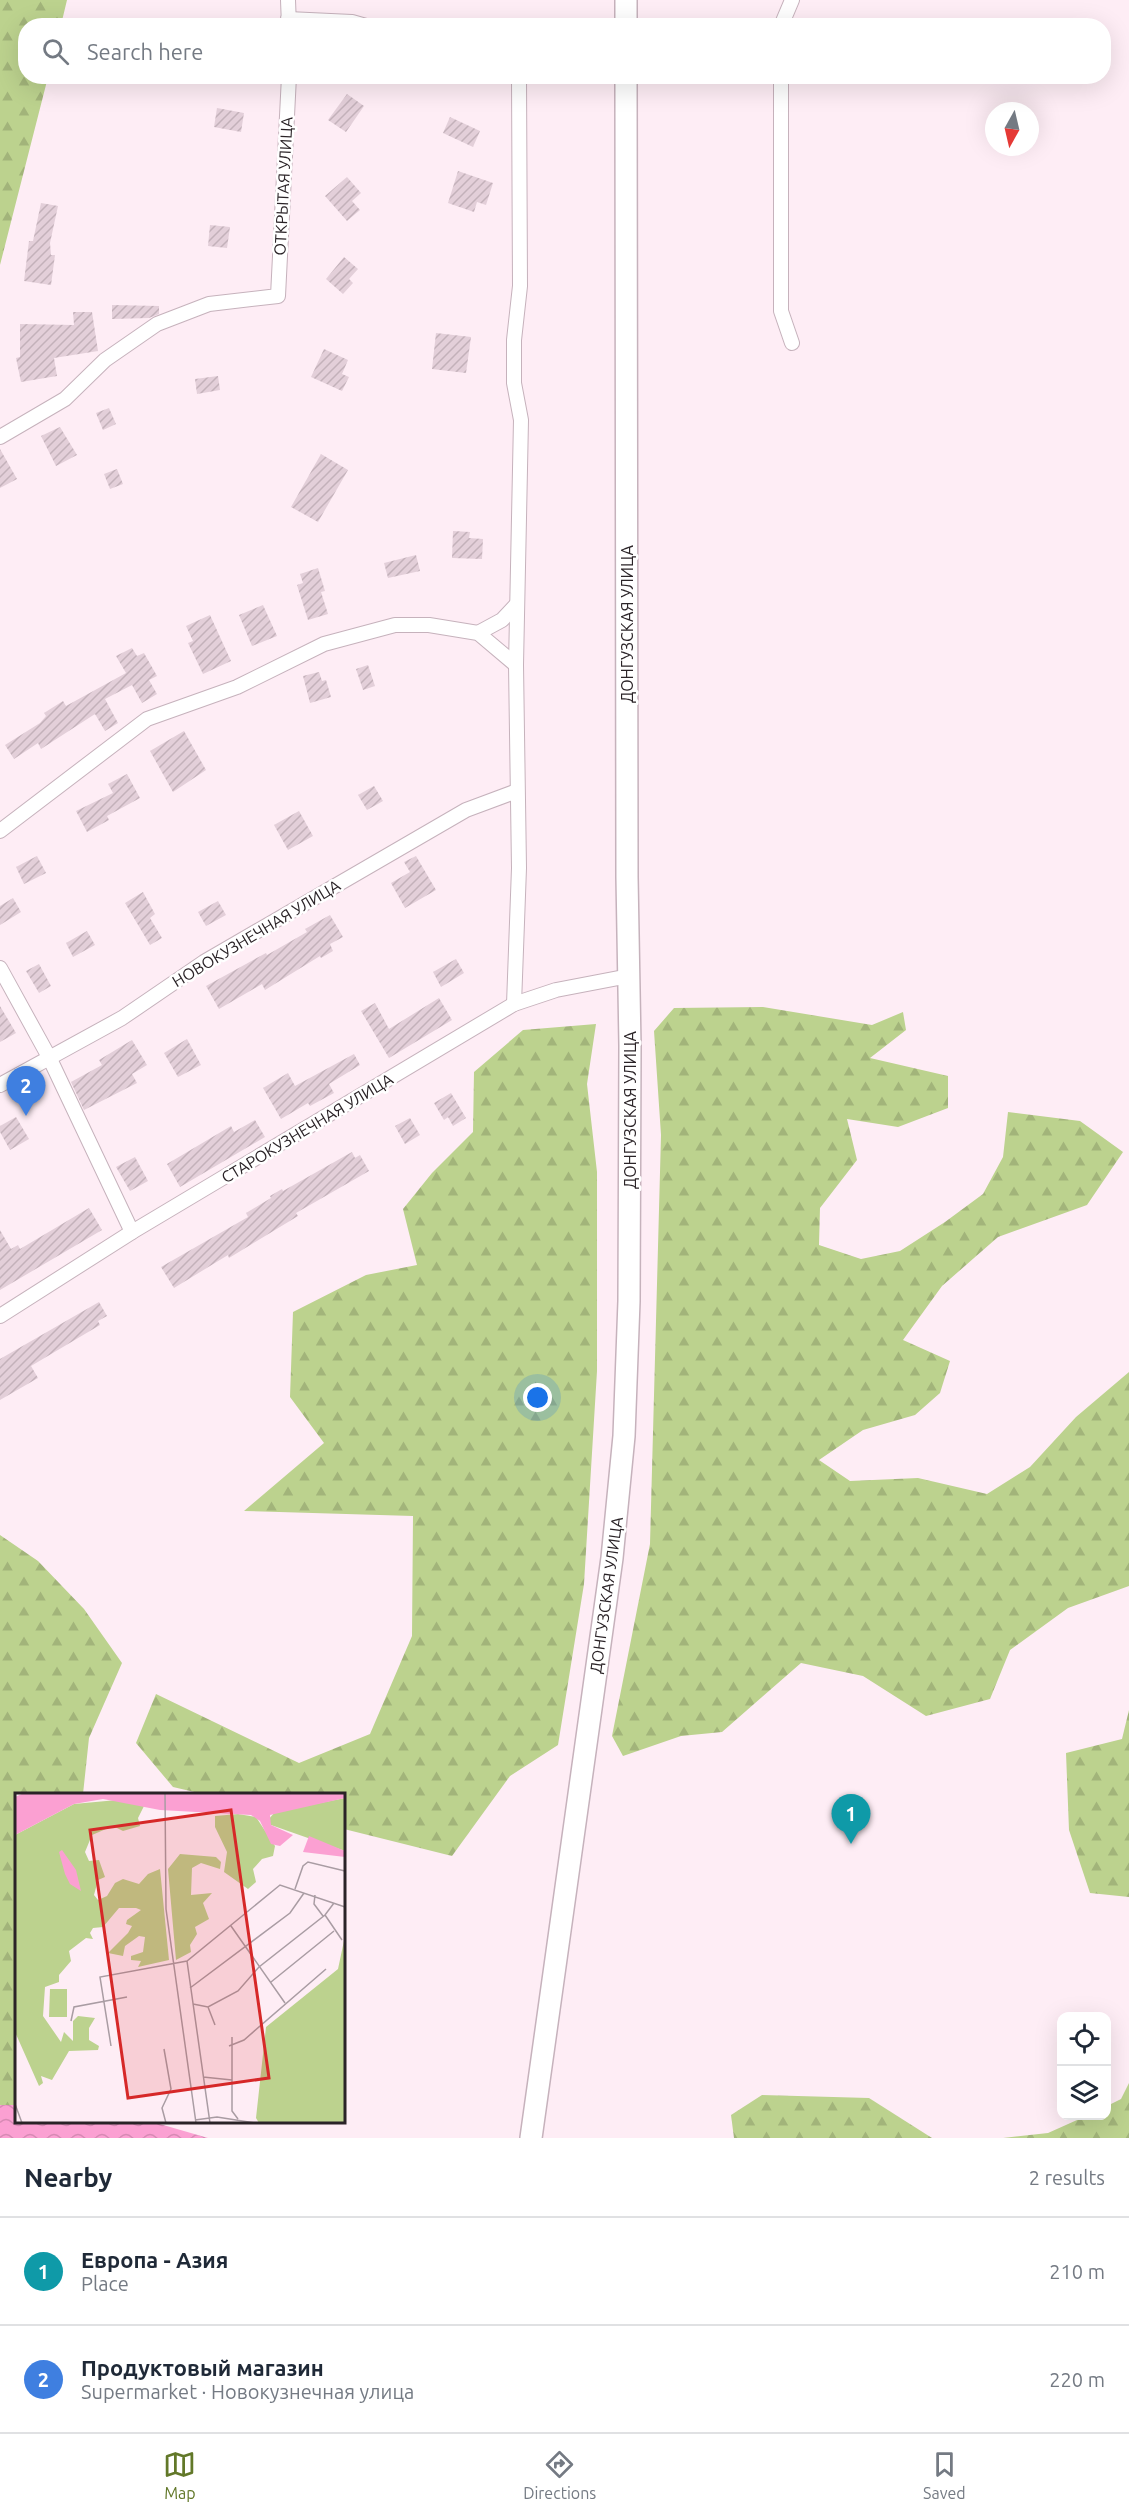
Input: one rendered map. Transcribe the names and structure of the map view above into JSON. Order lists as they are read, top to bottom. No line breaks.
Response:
{"streets":{"main road":["ДОНГУЗСКАЯ УЛИЦА"],"street":["ОТКРЫТАЯ УЛИЦА","НОВОКУЗНЕЧНАЯ УЛИЦА","СТАРОКУЗНЕЧНАЯ УЛИЦА"]},"crossings":[["ДОНГУЗСКАЯ УЛИЦА","СТАРОКУЗНЕЧНАЯ УЛИЦА"]],"north":"bottom","page":{"search":"Search here","pins":["2","1"],"heading":["Nearby","2 results"],"list":[{"mark":"1","name":"Европа - Азия","note":"Place","value":"210 m"},{"mark":"2","name":"Продуктовый магазин","note":"Supermarket · Новокузнечная улица","value":"220 m"}],"nav":["Map","Directions","Saved"]}}
